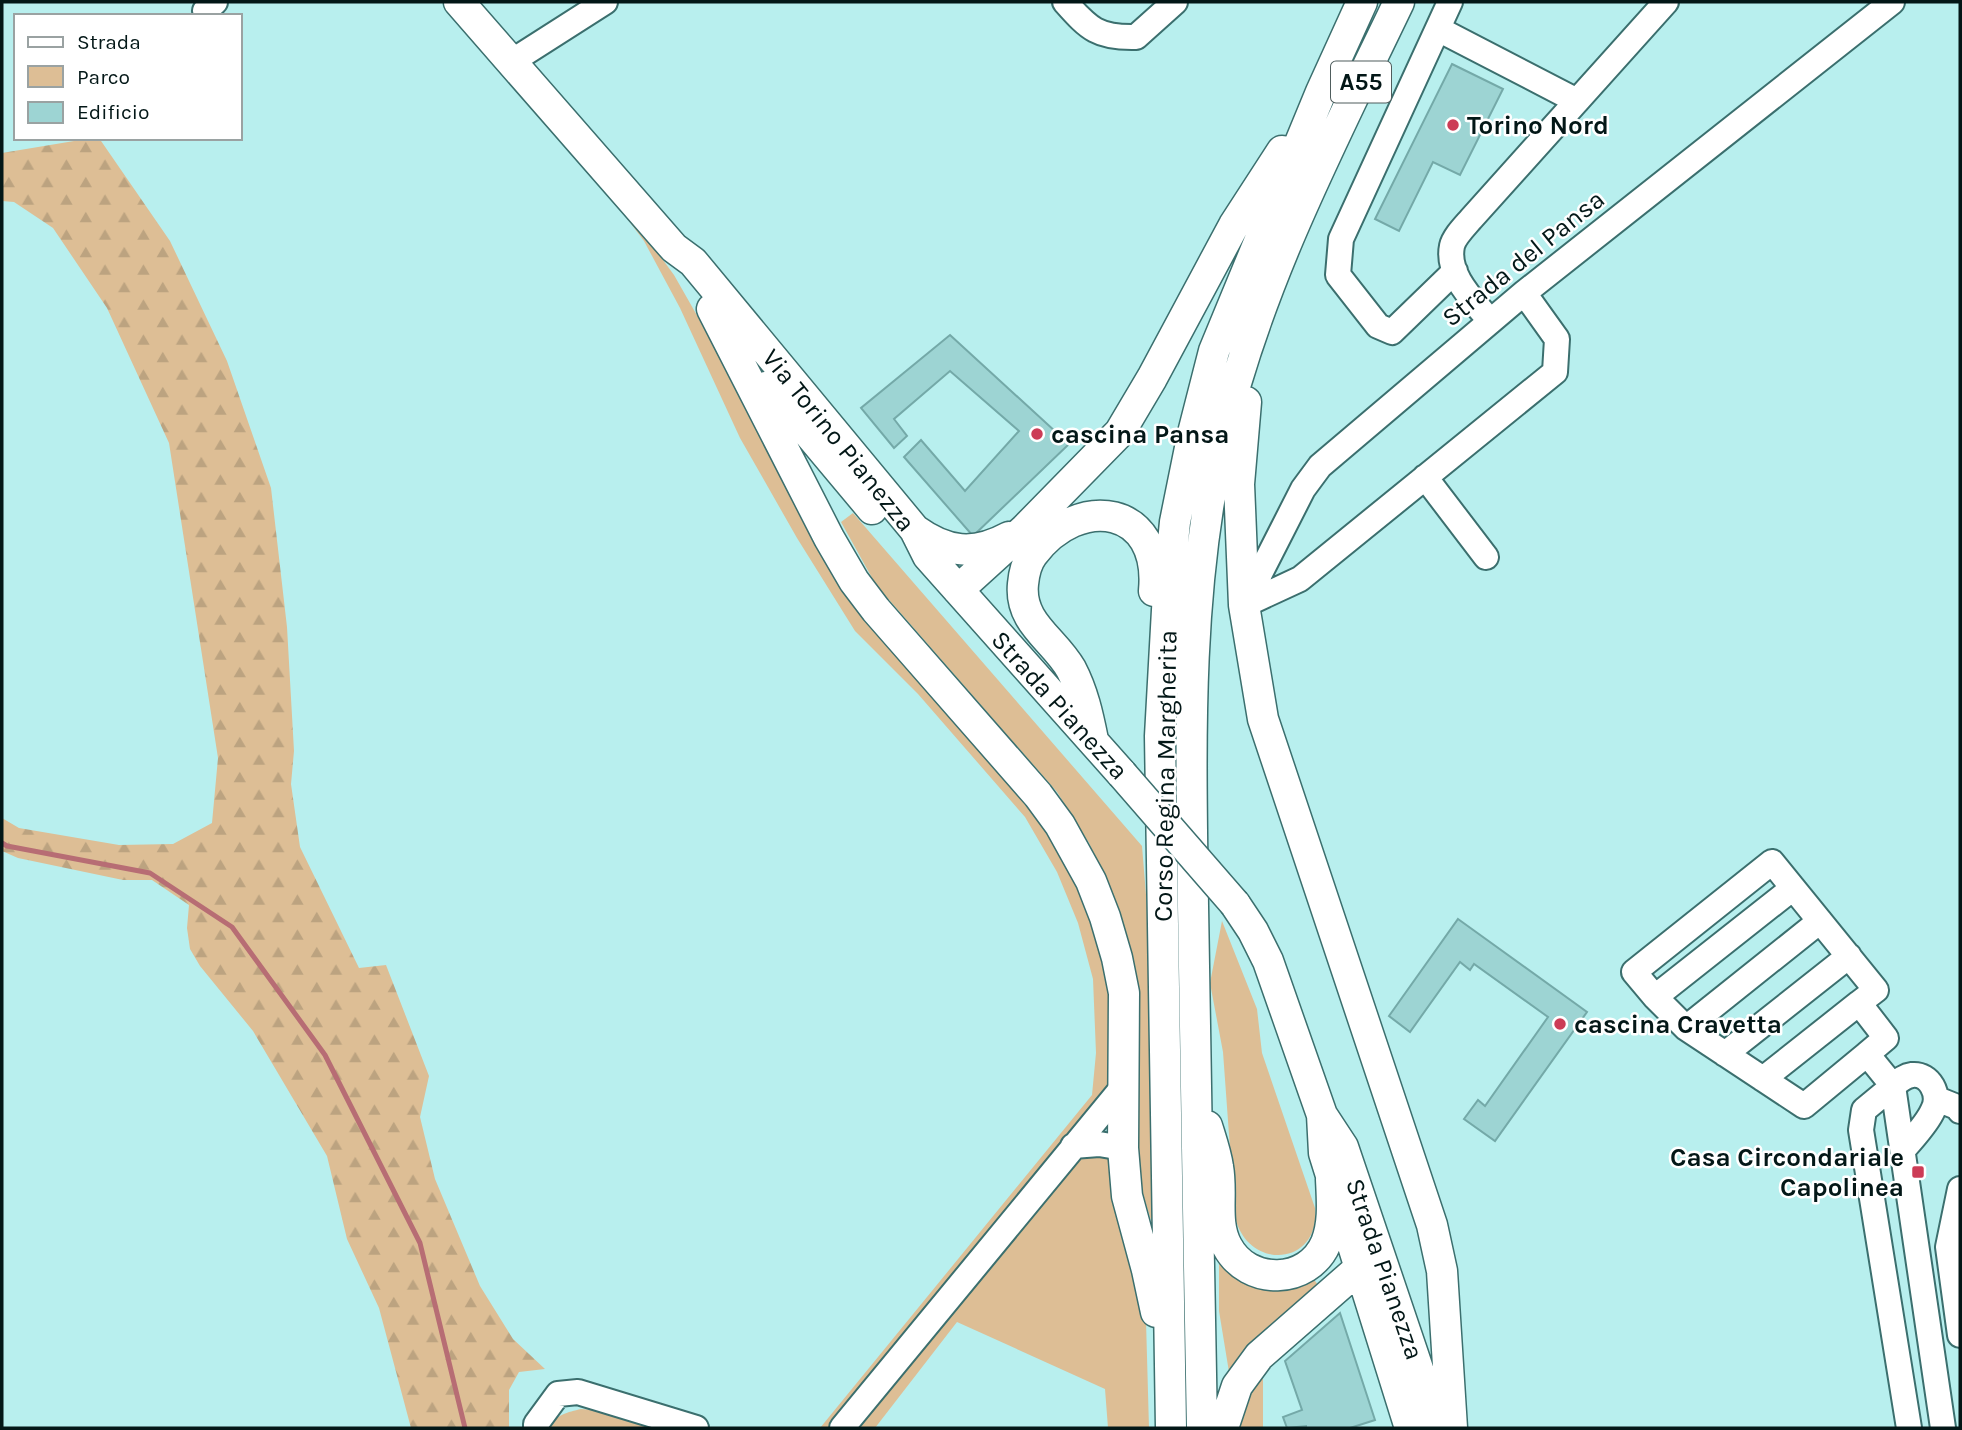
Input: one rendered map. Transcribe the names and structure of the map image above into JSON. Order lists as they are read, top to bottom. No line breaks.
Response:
{"streets":{"main road":["A55","Via Torino Pianezza","Strada Pianezza","Corso Regina Margherita"],"street":["Strada del Pansa"]},"crossings":[["A55","Corso Regina Margherita"],["Via Torino Pianezza","Strada Pianezza"]],"places":{"other":["Torino Nord","cascina Pansa","cascina Cravetta"],"transit":["Casa Circondariale Capolinea"]},"legend":["Strada","Parco","Edificio"]}
